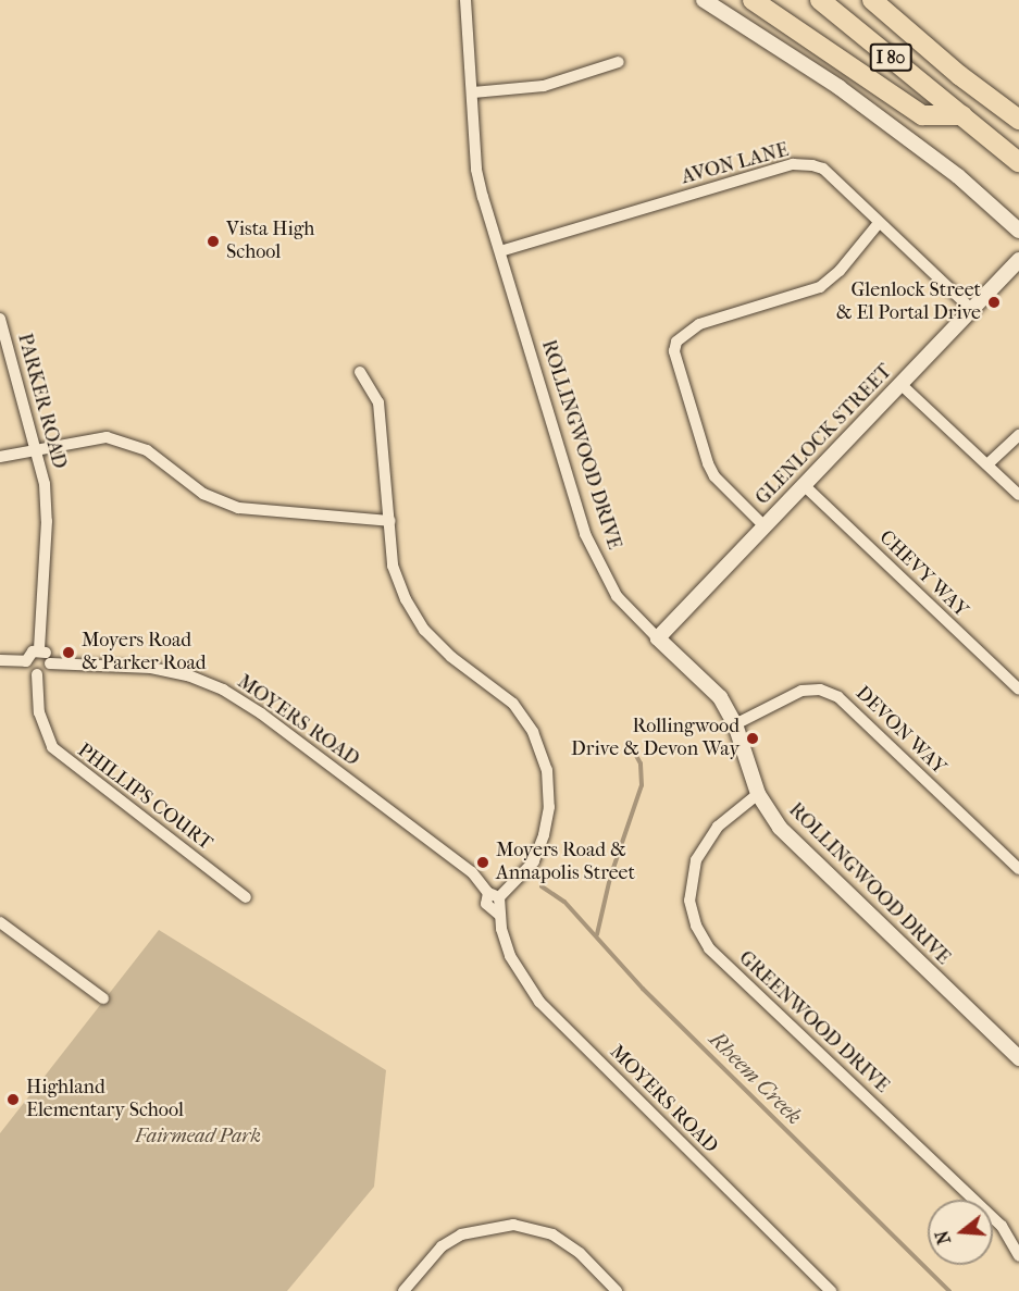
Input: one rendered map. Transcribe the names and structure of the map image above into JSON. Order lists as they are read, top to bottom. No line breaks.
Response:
{"streets":{"highway":["I 80"],"street":["AVON LANE","PARKER ROAD","GLENLOCK STREET","ROLLINGWOOD DRIVE","CHEVY WAY","MOYERS ROAD","DEVON WAY","PHILLIPS COURT","GREENWOOD DRIVE"]},"crossings":[["AVON LANE","GLENLOCK STREET"],["AVON LANE","ROLLINGWOOD DRIVE"],["GLENLOCK STREET","ROLLINGWOOD DRIVE"],["GLENLOCK STREET","CHEVY WAY"],["ROLLINGWOOD DRIVE","DEVON WAY"],["ROLLINGWOOD DRIVE","GREENWOOD DRIVE"]],"water":["Rheem Creek"],"parks":["Fairmead Park"],"places":["Vista High School","Glenlock Street & El Portal Drive","Moyers Road & Parker Road","Rollingwood Drive & Devon Way","Moyers Road & Annapolis Street","Highland Elementary School"],"north":"left"}
